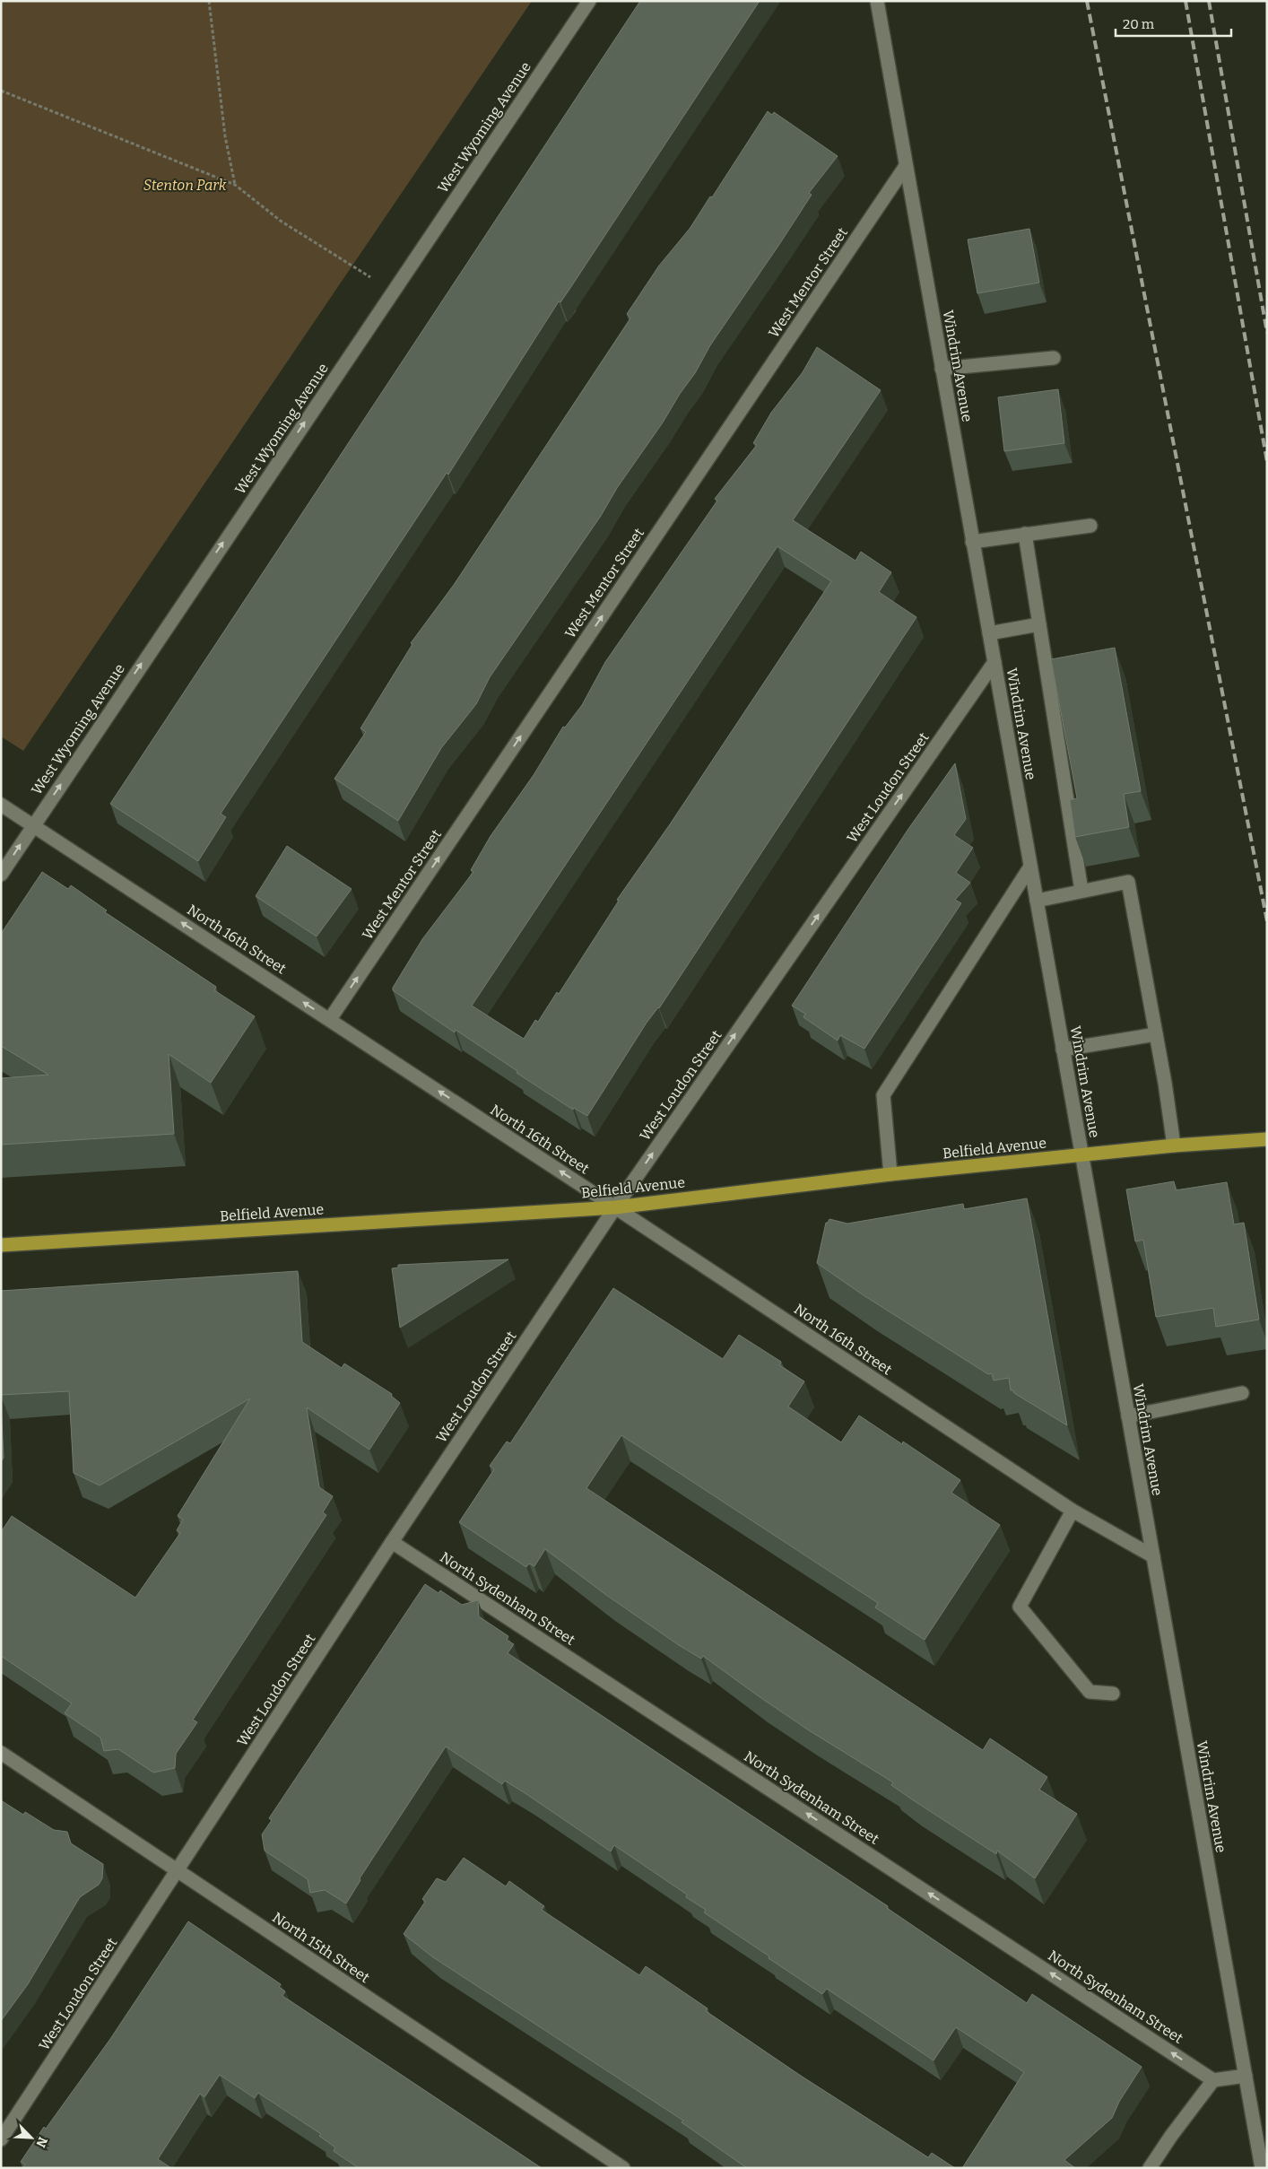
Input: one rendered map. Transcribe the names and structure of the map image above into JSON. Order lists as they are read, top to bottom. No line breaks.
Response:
{"streets":{"main road":["Belfield Avenue"],"street":["West Wyoming Avenue","West Mentor Street","Windrim Avenue","West Loudon Street","North 16th Street","North Sydenham Street","North 15th Street"]},"crossings":[["West Wyoming Avenue","North 16th Street"],["West Mentor Street","Windrim Avenue"],["West Mentor Street","North 16th Street"],["Windrim Avenue","West Loudon Street"],["Windrim Avenue","North 16th Street"],["Windrim Avenue","Belfield Avenue"],["West Loudon Street","North 16th Street"],["West Loudon Street","Belfield Avenue"],["West Loudon Street","North Sydenham Street"],["West Loudon Street","North 15th Street"],["North 16th Street","Belfield Avenue"]],"one_way":["West Wyoming Avenue","West Mentor Street","West Loudon Street","North 16th Street","North Sydenham Street"],"parks":["Stenton Park"],"scale_bar":"20 m","north":"bottom right"}
